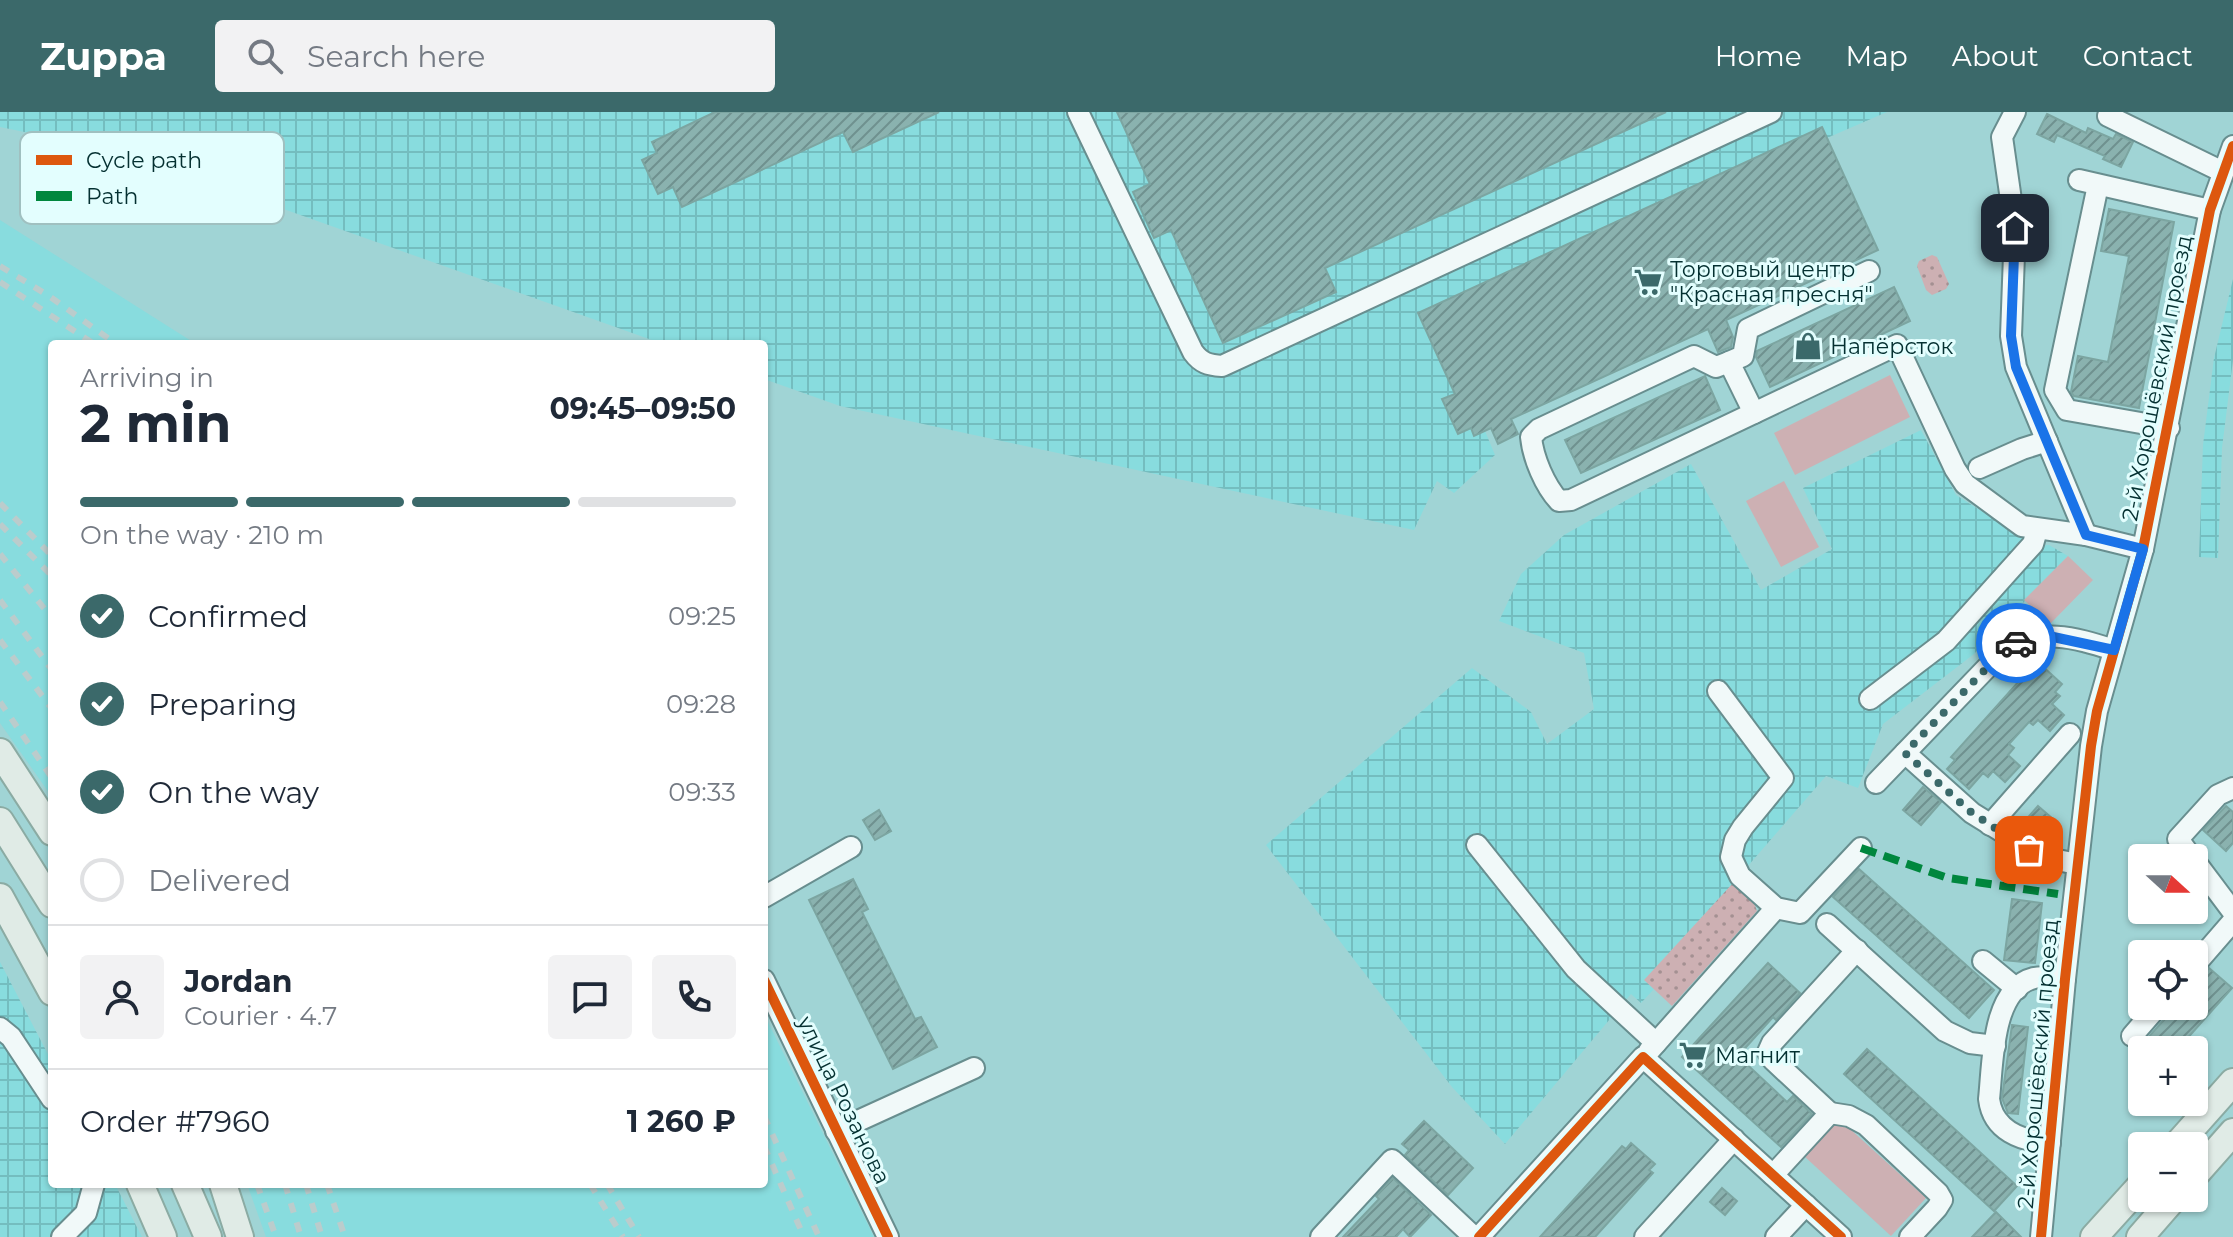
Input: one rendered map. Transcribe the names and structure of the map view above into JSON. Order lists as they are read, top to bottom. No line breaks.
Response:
{"streets":{"street":["2-й Хорошёвский проезд","улица Розанова"]},"places":{"supermarket":["Торговый центр \"Красная пресня\"","Магнит"],"shop":["Напёрсток"]},"legend":["Cycle path","Path"],"north":"right","page":{"header":"Zuppa","search":"Search here","nav":["Home","Map","About","Contact"],"heading":["2 min","Arriving in","09:45–09:50"],"panel":["Jordan","Courier · 4.7","Order #7960","1 260 ₽"],"bar":"On the way · 210 m","list":[["Confirmed","09:25"],["Preparing","09:28"],["On the way","09:33"],"Delivered"],"map_buttons":["+","−"]}}
